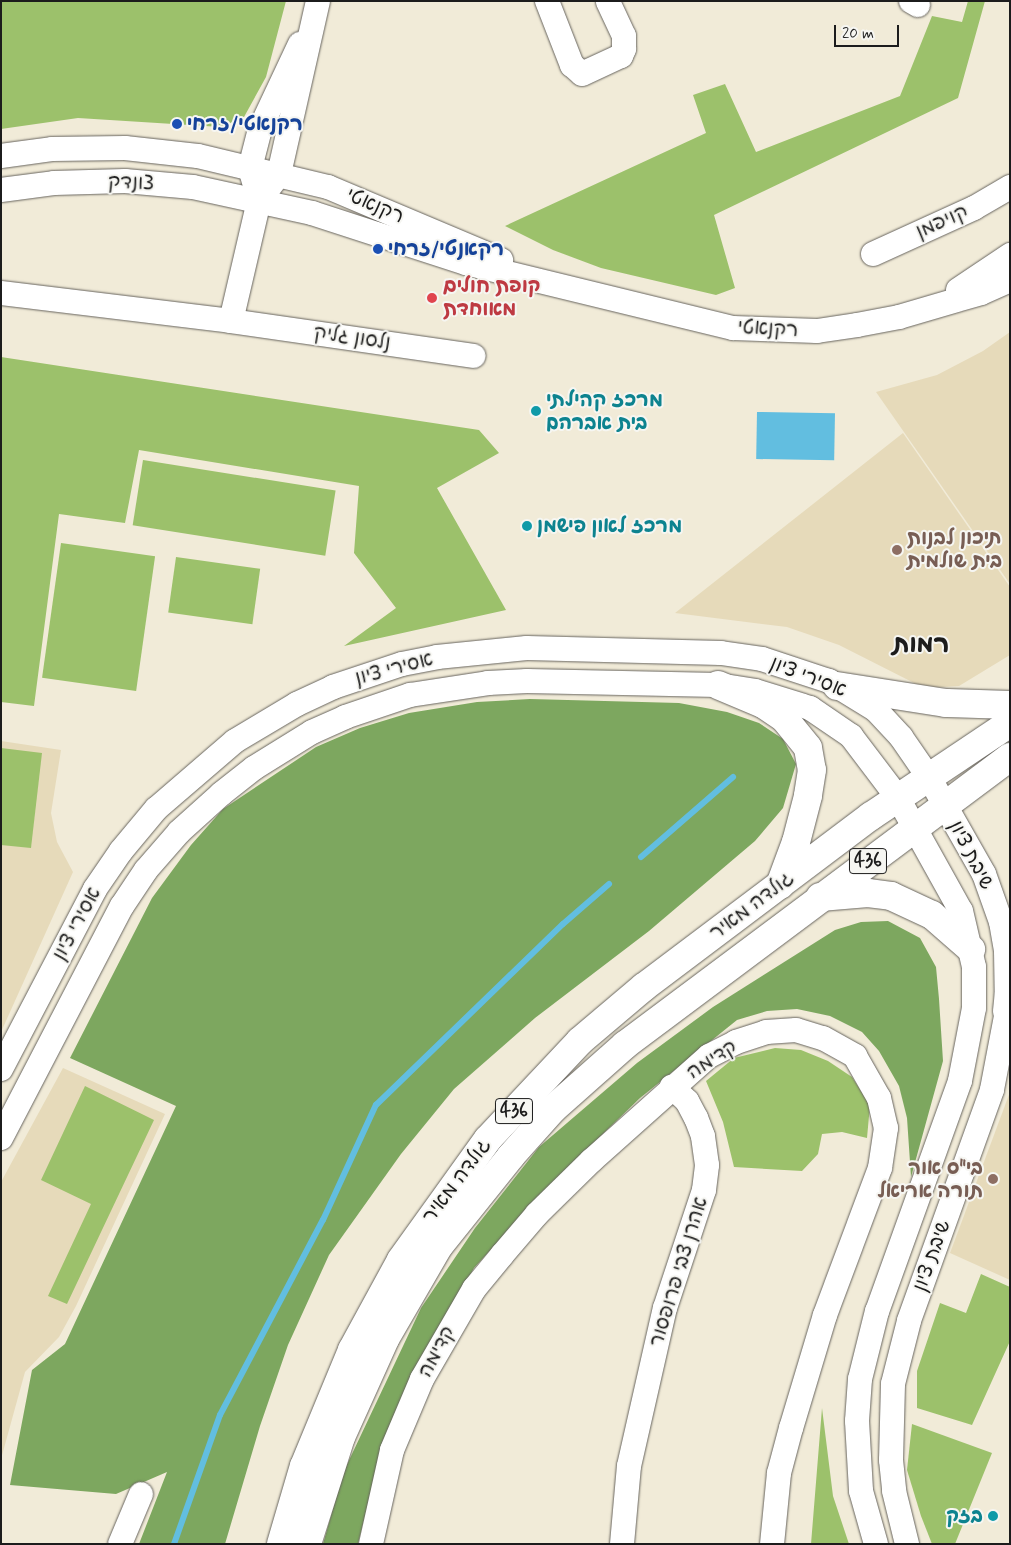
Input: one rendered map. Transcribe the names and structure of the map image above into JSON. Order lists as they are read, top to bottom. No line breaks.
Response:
{"streets":{"main road":["436","גולדה מאיר"],"street":["צונדק","רקנאטי","קויפמן","נלסון גליק","אסירי ציון","שיבת ציון","קדימה","אהרן צבי פרופסור"]},"crossings":[["צונדק","רקנאטי"],["אסירי ציון","שיבת ציון"],["אסירי ציון","436"],["אסירי ציון","גולדה מאיר"],["שיבת ציון","436"],["שיבת ציון","גולדה מאיר"],["436","גולדה מאיר"],["קדימה","אהרן צבי פרופסור"]],"districts":["רמות"],"places":["רקנאטי/זרחי","רקאנטי/זרחי","קופת חולים מאוחדת","מרכז קהילתי בית אברהם","מרכז לאון פישמן","תיכון לבנות בית שולמית","בי\"ס אור תורה אריאל","בזק"],"scale_bar":"20 m"}
